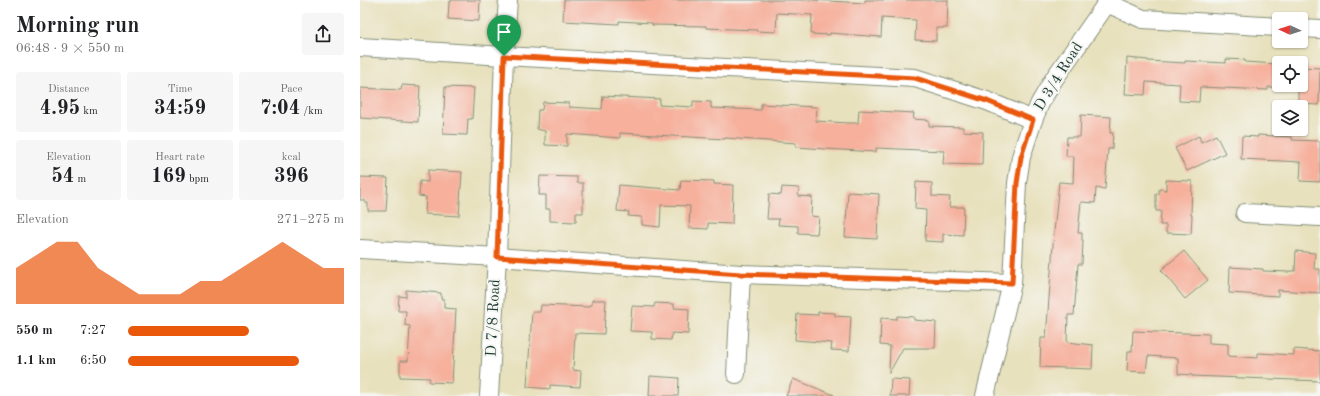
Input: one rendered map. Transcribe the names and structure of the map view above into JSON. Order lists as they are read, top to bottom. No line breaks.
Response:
{"streets":{"street":["D 3/4 Road","D 7/8 Road"]},"north":"left","page":{"heading":["Morning run","06:48 · 9 × 550 m"],"stats":[["Distance","4.95 km"],["Time","34:59"],["Pace","7:04 /km"],["Elevation","54 m"],["Heart rate","169 bpm"],["kcal","396"]],"chart":["Elevation","271–275 m"],"list":[{"name":"550 m","note":"7:27"},{"name":"1.1 km","note":"6:50"}]}}
